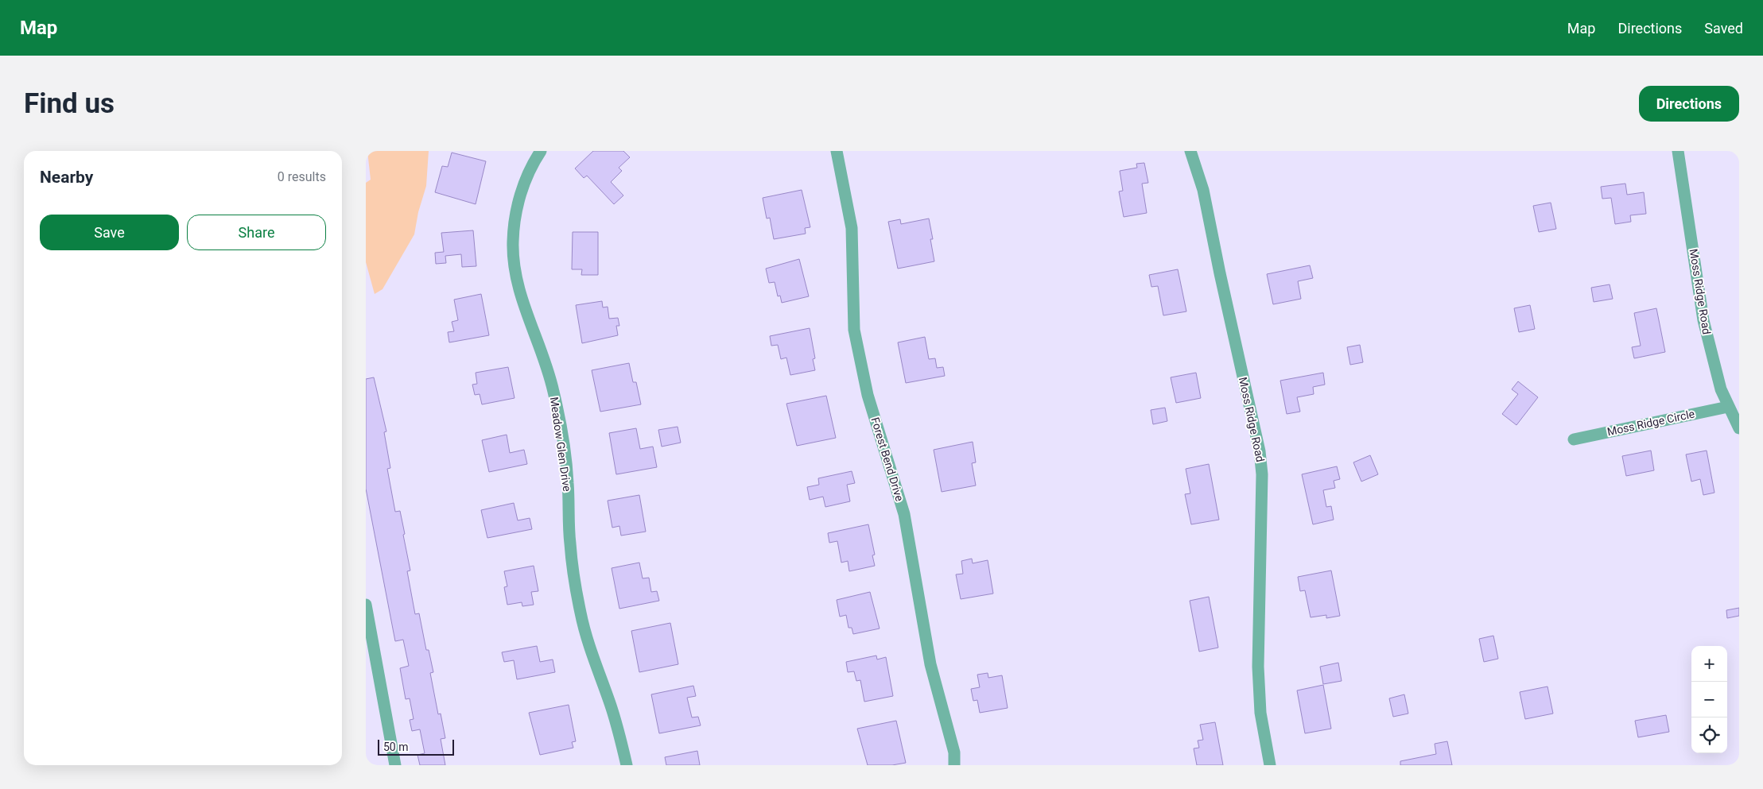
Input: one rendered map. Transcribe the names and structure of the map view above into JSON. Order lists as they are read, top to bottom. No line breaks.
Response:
{"streets":{"street":["Moss Ridge Road","Moss Ridge Circle","Meadow Glen Drive","Forest Bend Drive"]},"crossings":[["Moss Ridge Road","Moss Ridge Circle"]],"scale_bar":"50 m","page":{"header":"Map","nav":["Map","Directions","Saved"],"buttons":["Directions",["Save","Share"]],"title":"Find us","heading":["Nearby","0 results"],"map_buttons":["+","−"],"scale":"50 m"}}
